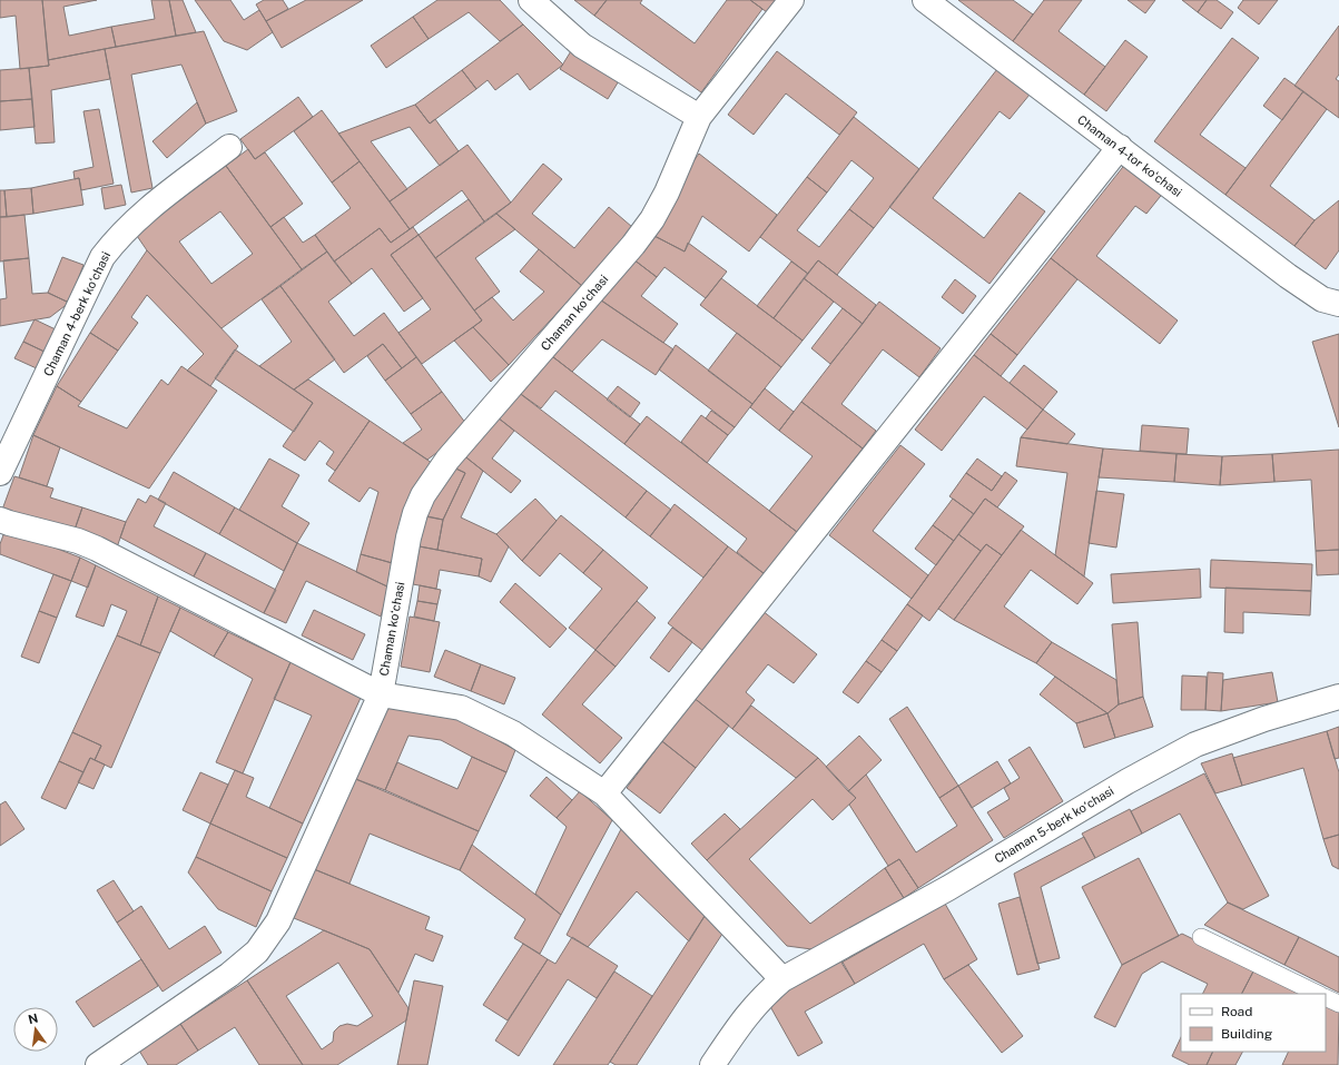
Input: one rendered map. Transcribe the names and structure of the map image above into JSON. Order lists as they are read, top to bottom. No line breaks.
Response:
{"streets":{"street":["Chaman 4-tor koʻchasi","Chaman koʻchasi","Chaman 4-berk koʻchasi","Chaman 5-berk koʻchasi"]},"legend":["Road","Building"],"north":"top"}
